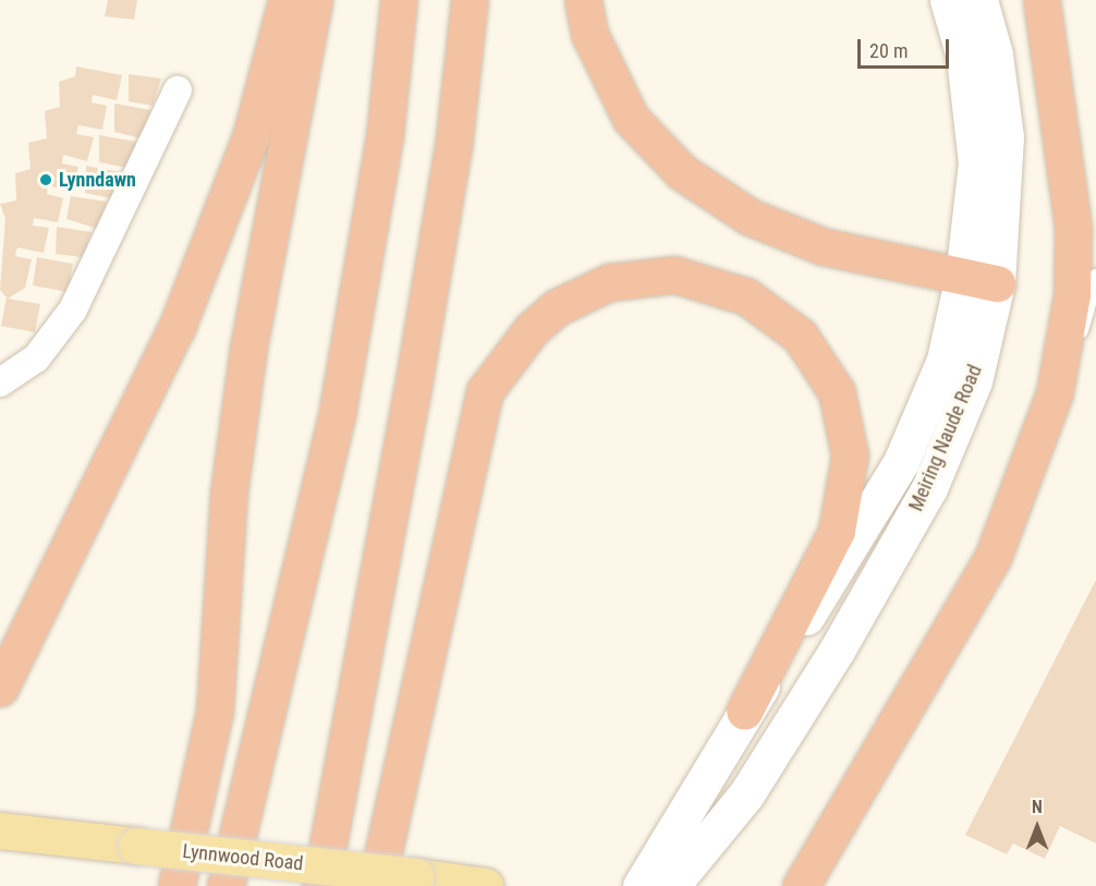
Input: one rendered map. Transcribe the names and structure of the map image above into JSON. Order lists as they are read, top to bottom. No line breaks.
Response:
{"streets":{"main road":["Meiring Naude Road","Lynnwood Road"]},"places":["Lynndawn"],"scale_bar":"20 m","north":"top"}
